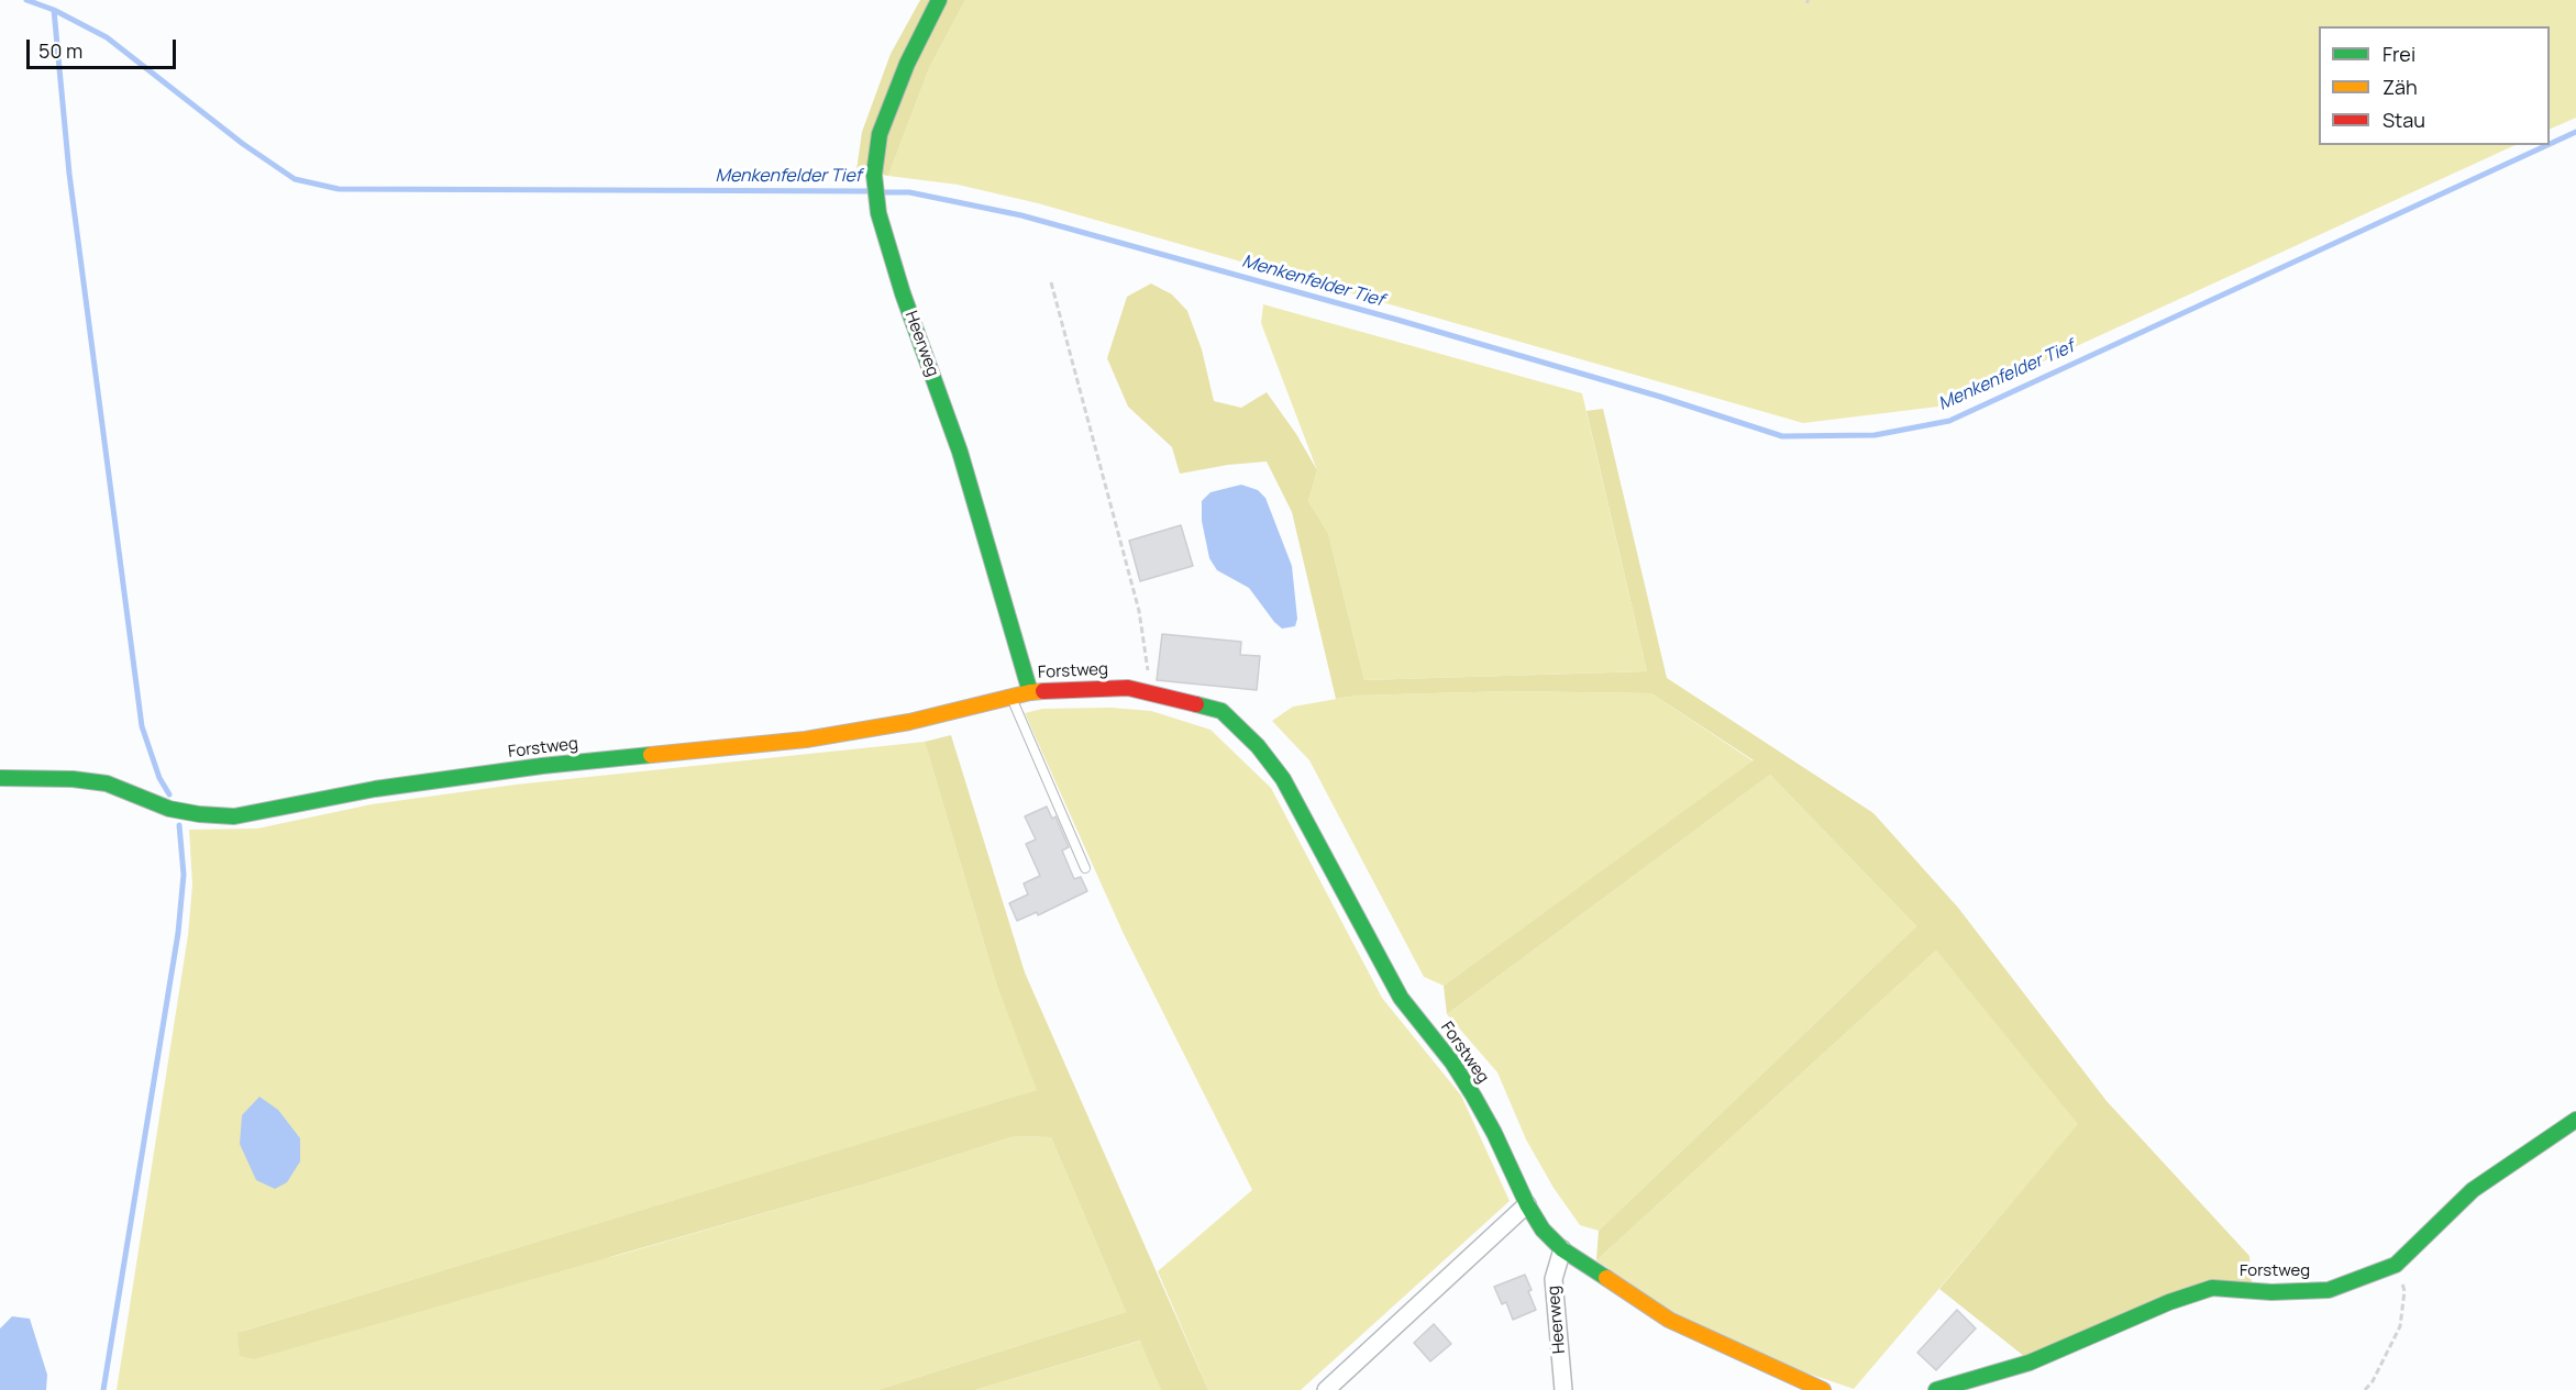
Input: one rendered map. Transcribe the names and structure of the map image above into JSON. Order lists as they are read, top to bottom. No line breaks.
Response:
{"streets":{"street":["Heerweg","Forstweg"]},"crossings":[["Heerweg","Forstweg"]],"water":["Menkenfelder Tief"],"legend":["Frei","Zäh","Stau"],"scale_bar":"50 m"}
